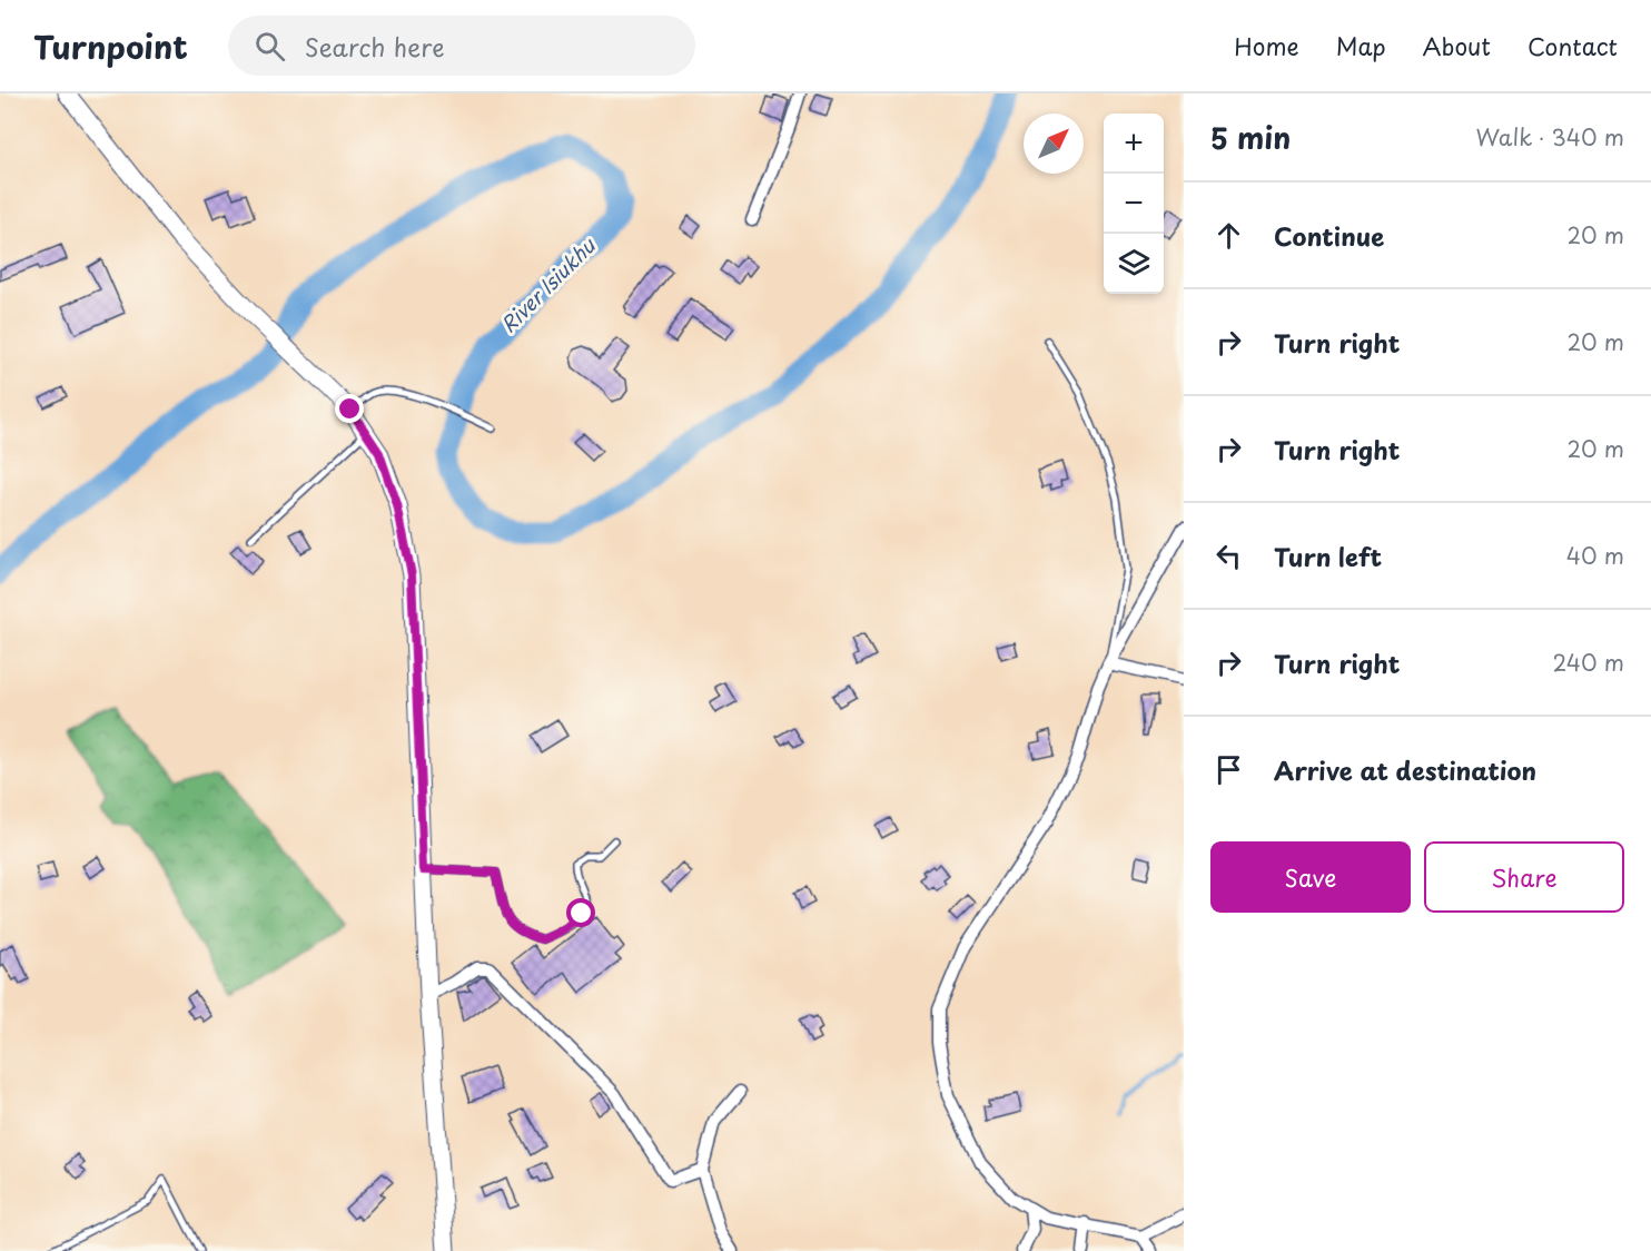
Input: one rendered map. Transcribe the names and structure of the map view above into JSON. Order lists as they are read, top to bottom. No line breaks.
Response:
{"water":["River Isiukhu"],"north":"top right","page":{"header":"Turnpoint","search":"Search here","nav":["Home","Map","About","Contact"],"heading":["5 min","Walk · 340 m"],"map_buttons":["+","−"],"list":[["Continue","20 m"],["Turn right","20 m"],["Turn right","20 m"],["Turn left","40 m"],["Turn right","240 m"],"Arrive at destination"],"buttons":["Save","Share"]}}
